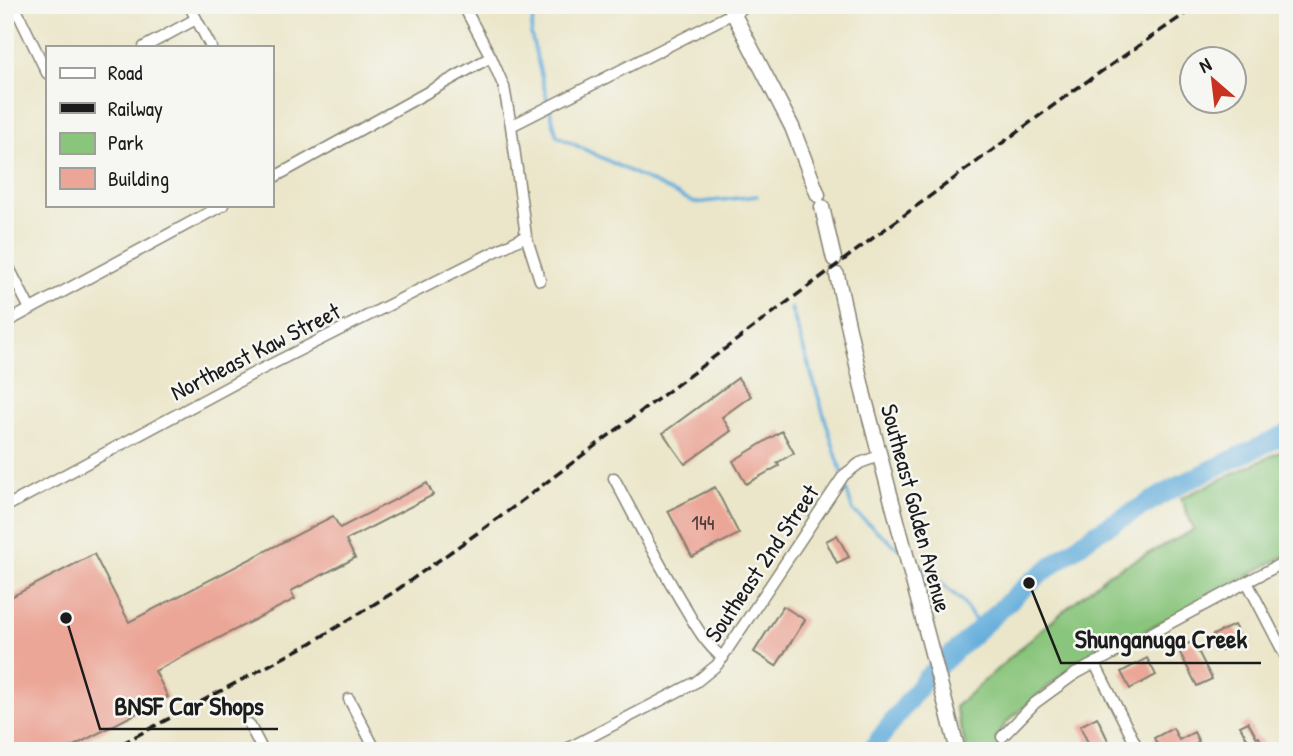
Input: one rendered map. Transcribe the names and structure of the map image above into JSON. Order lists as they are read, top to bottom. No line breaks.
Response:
{"streets":{"street":["Northeast Kaw Street","Southeast Golden Avenue","Southeast 2nd Street"]},"crossings":[["Southeast Golden Avenue","Southeast 2nd Street"]],"places":["Shunganuga Creek","BNSF Car Shops"],"house_numbers":["144"],"legend":["Road","Railway","Park","Building"],"north":"top left"}
